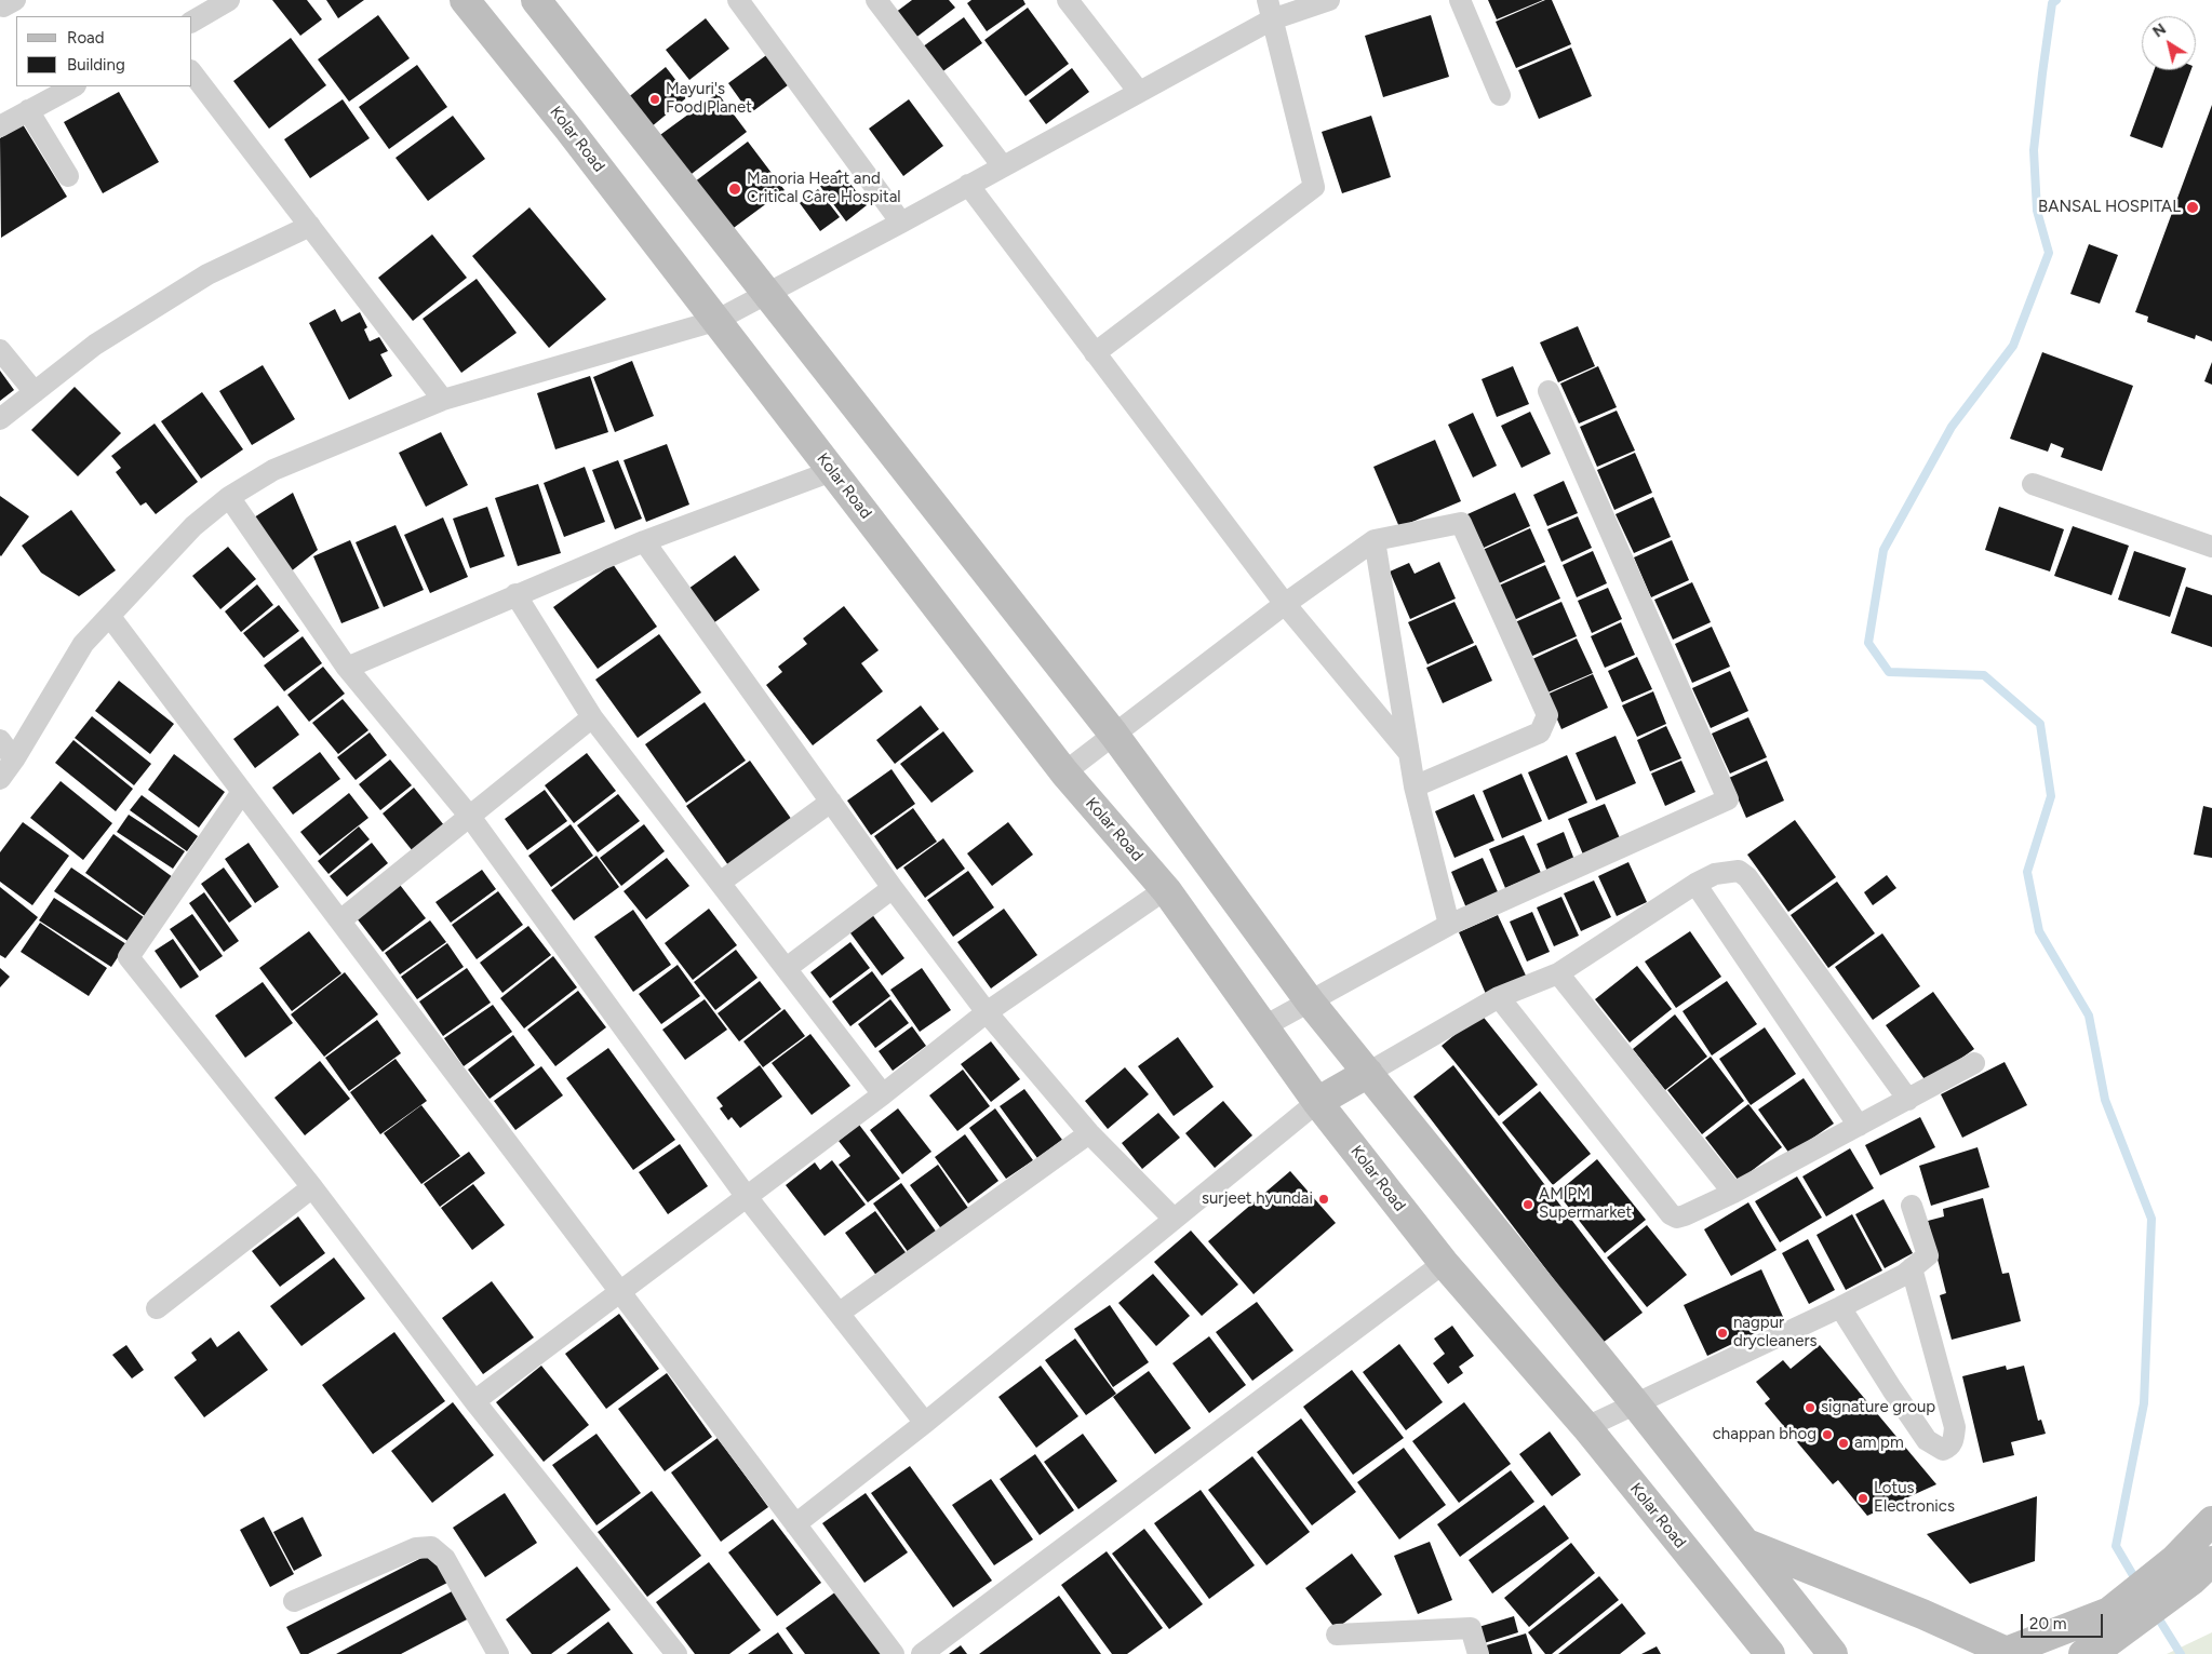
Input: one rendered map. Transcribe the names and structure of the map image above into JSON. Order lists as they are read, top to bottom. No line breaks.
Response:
{"streets":{"main road":["Kolar Road"]},"places":["Mayuri's Food Planet","Manoria Heart and Critical Care Hospital","BANSAL HOSPITAL","surjeet hyundai","AM PM Supermarket","nagpur drycleaners","signature group","chappan bhog","am pm","Lotus Electronics"],"legend":["Road","Building"],"scale_bar":"20 m","north":"top left"}
